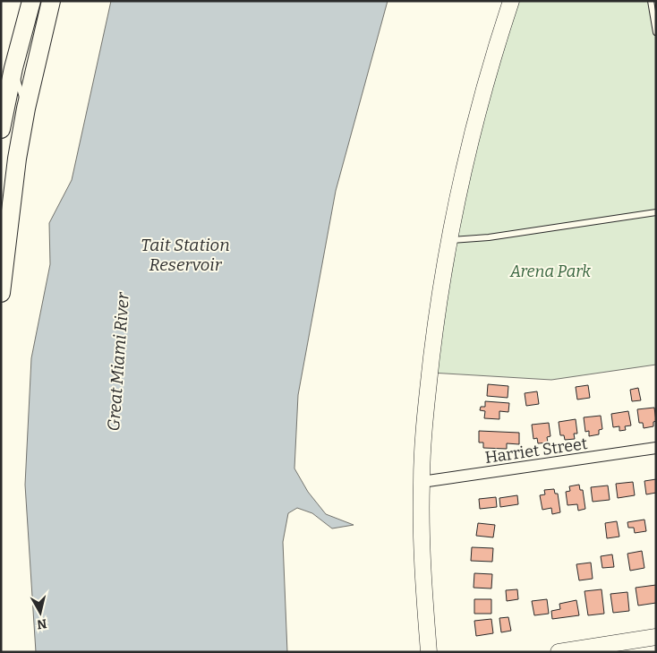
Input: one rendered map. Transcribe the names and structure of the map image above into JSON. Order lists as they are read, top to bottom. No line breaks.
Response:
{"streets":{"street":["Harriet Street"]},"water":["Tait Station Reservoir","Great Miami River"],"parks":["Arena Park"],"north":"bottom"}
